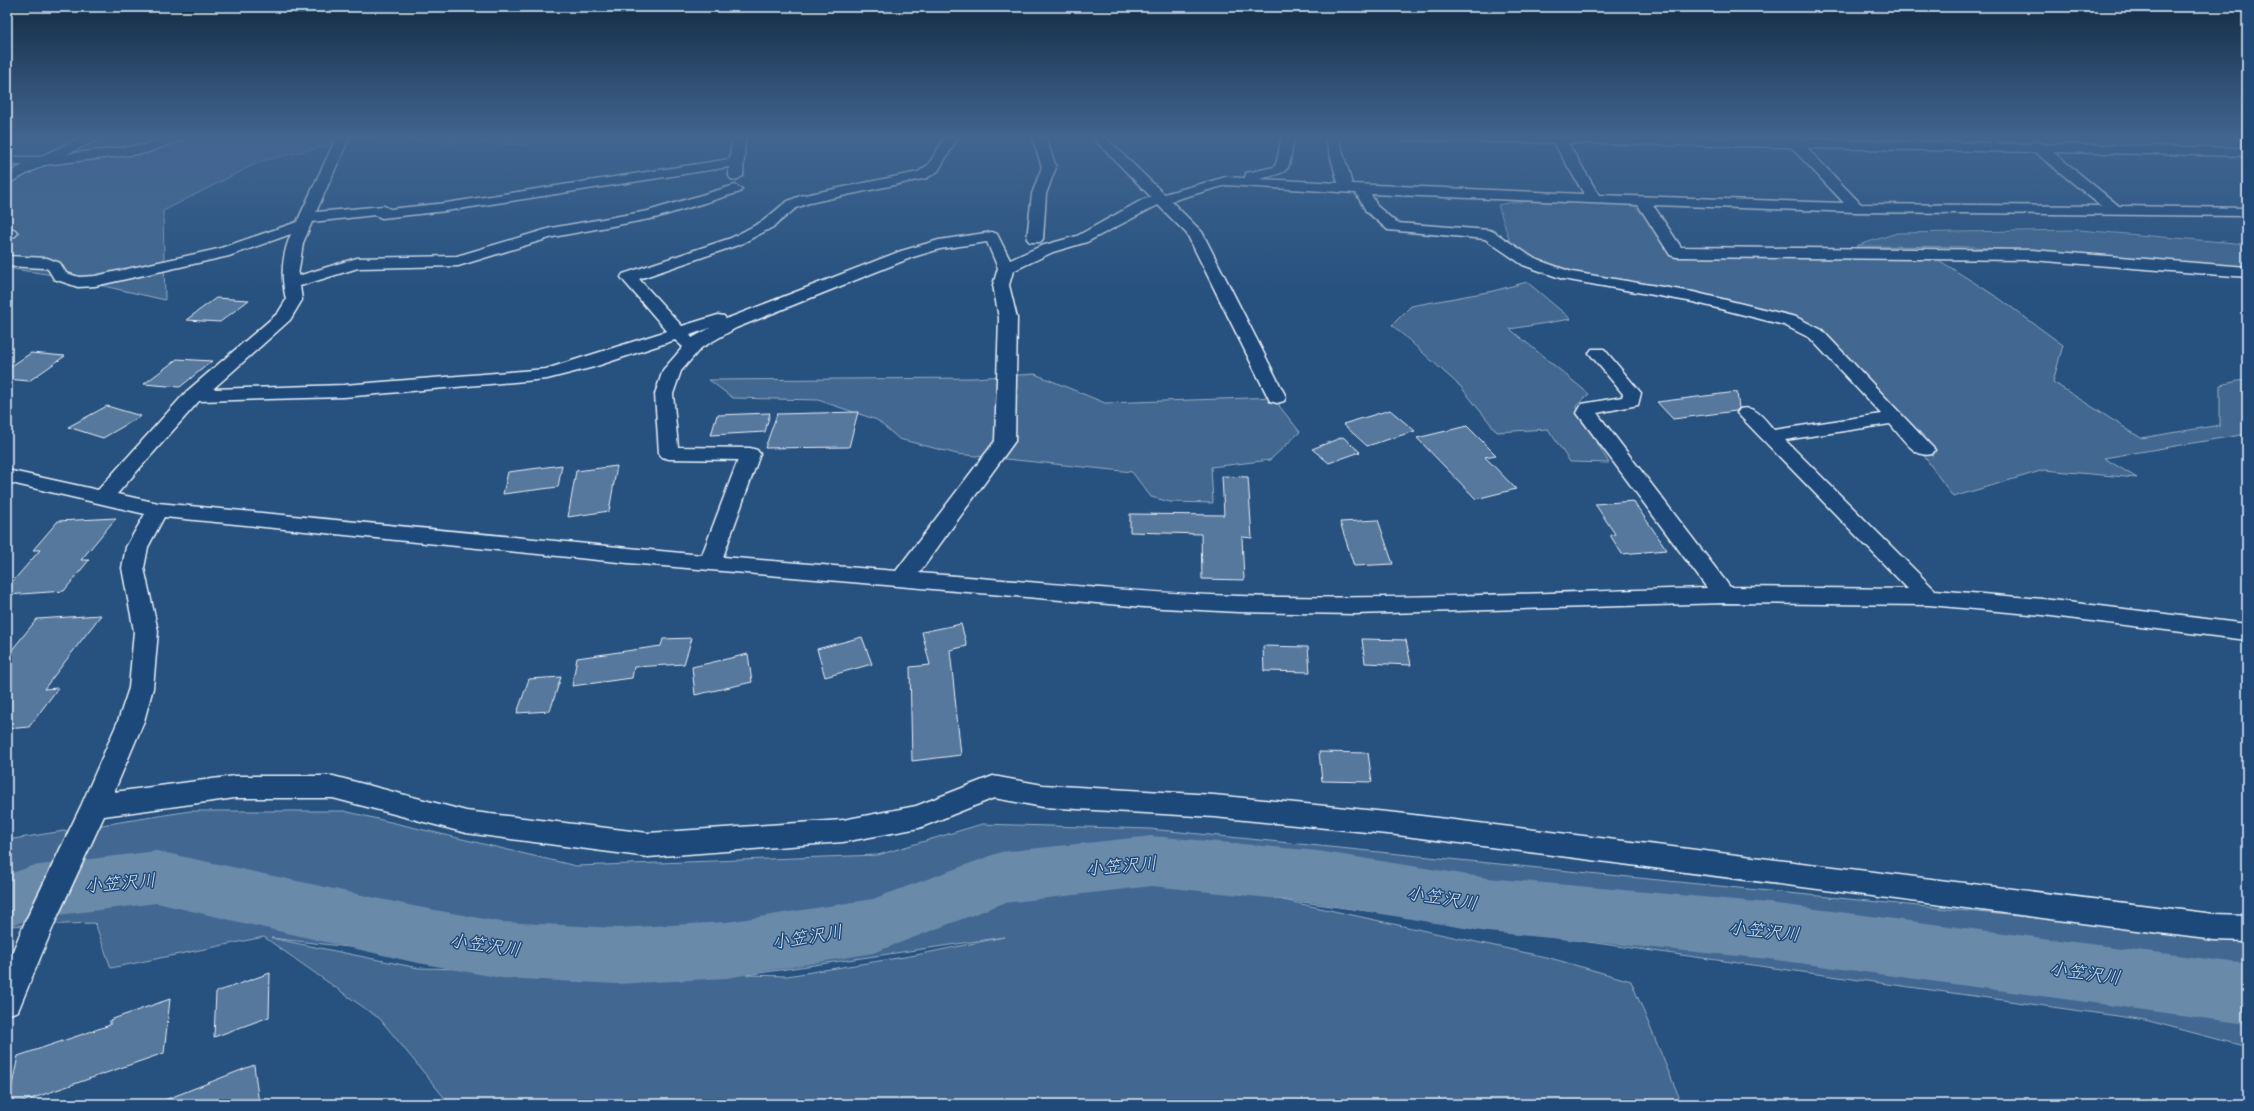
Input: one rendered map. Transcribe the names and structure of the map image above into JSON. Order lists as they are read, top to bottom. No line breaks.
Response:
{"water":["小笠沢川"]}
